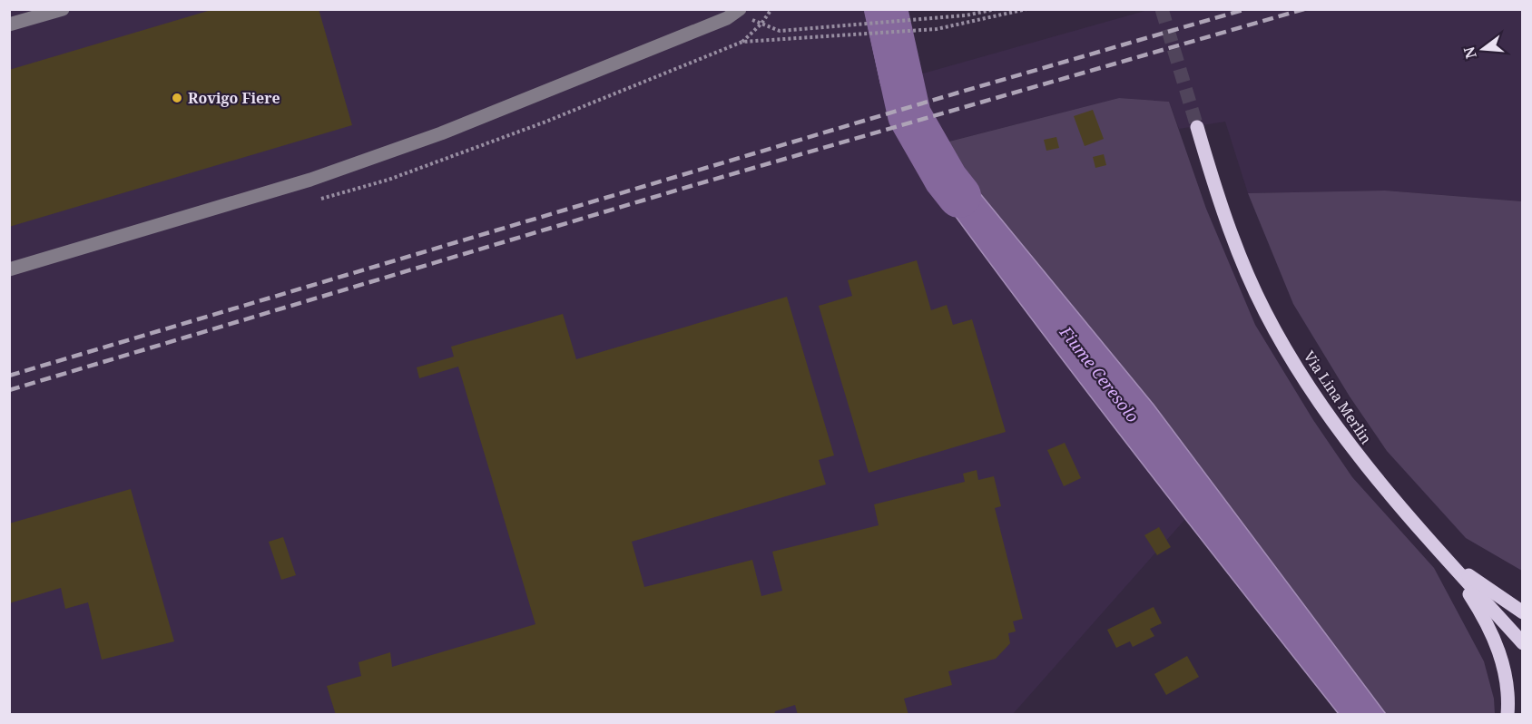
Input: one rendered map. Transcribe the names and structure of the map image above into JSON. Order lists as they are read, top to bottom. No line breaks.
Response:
{"streets":{"main road":["Via Lina Merlin"]},"water":["Fiume Ceresolo"],"places":["Rovigo Fiere"],"north":"left"}
